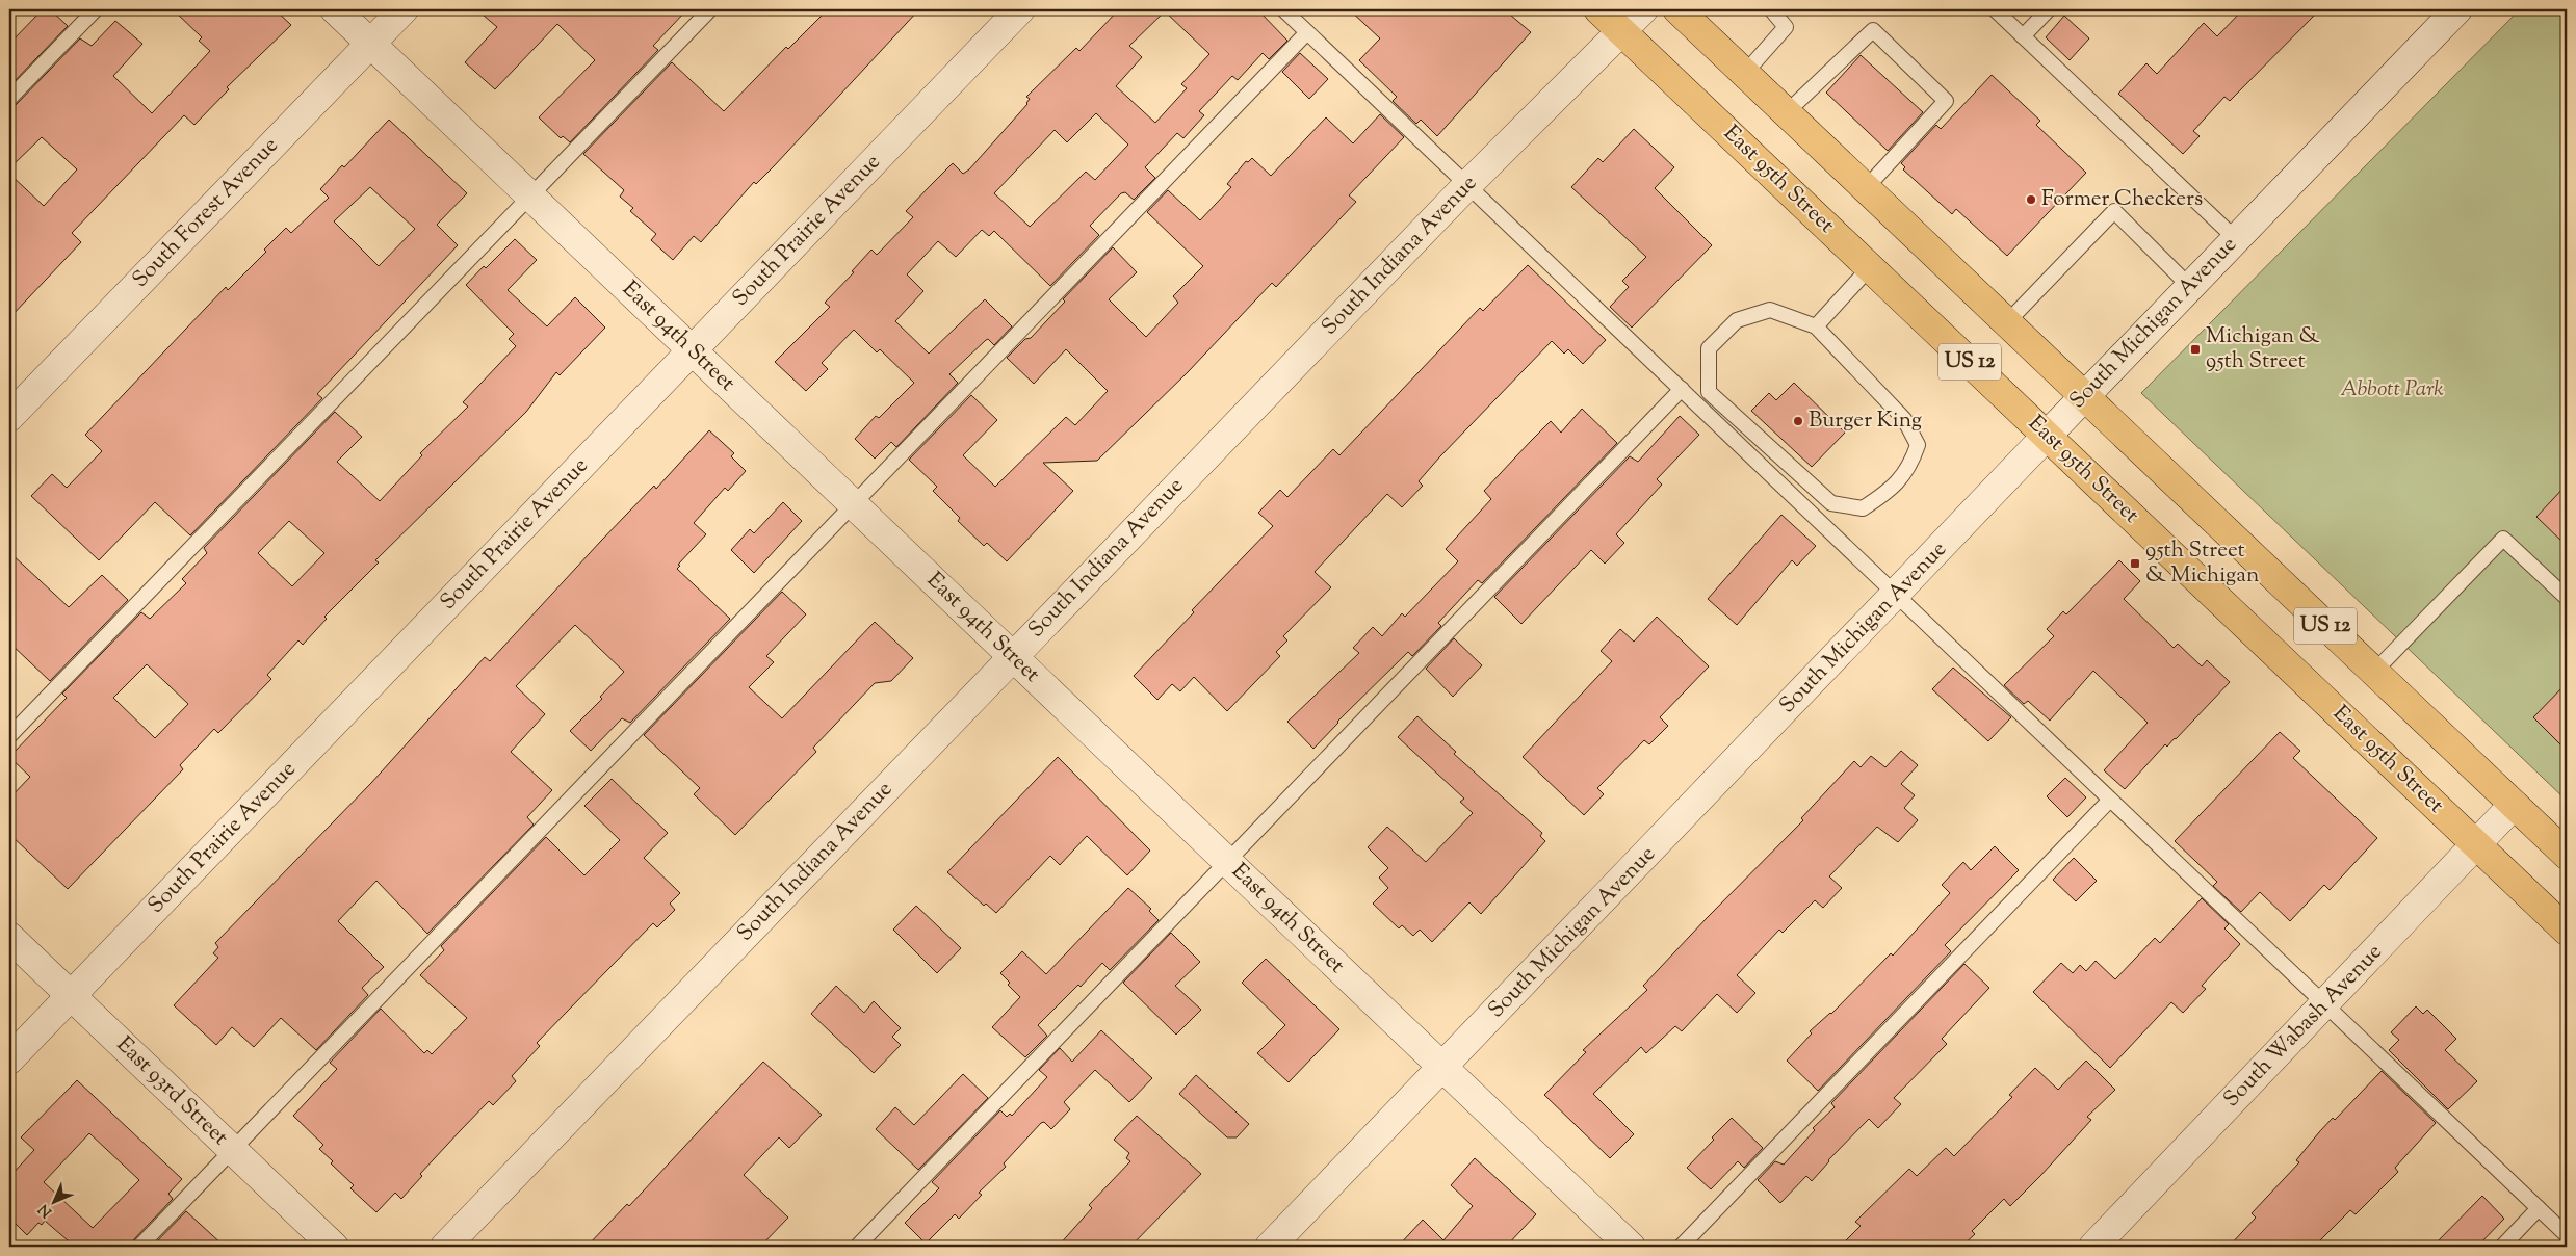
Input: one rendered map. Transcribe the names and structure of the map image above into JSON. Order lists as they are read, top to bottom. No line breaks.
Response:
{"streets":{"main road":["East 95th Street","US 12"],"street":["South Forest Avenue","South Prairie Avenue","South Indiana Avenue","South Michigan Avenue","East 94th Street","South Wabash Avenue","East 93rd Street"]},"crossings":[["East 95th Street","South Indiana Avenue"],["East 95th Street","South Michigan Avenue"],["East 95th Street","South Wabash Avenue"],["South Forest Avenue","East 94th Street"],["South Prairie Avenue","East 94th Street"],["South Prairie Avenue","East 93rd Street"],["South Indiana Avenue","East 94th Street"],["South Michigan Avenue","East 94th Street"],["South Michigan Avenue","US 12"],["US 12","South Wabash Avenue"]],"parks":["Abbott Park"],"places":{"other":["Former Checkers","Burger King"],"transit":["Michigan & 95th Street","95th Street & Michigan"]},"north":"bottom left"}
